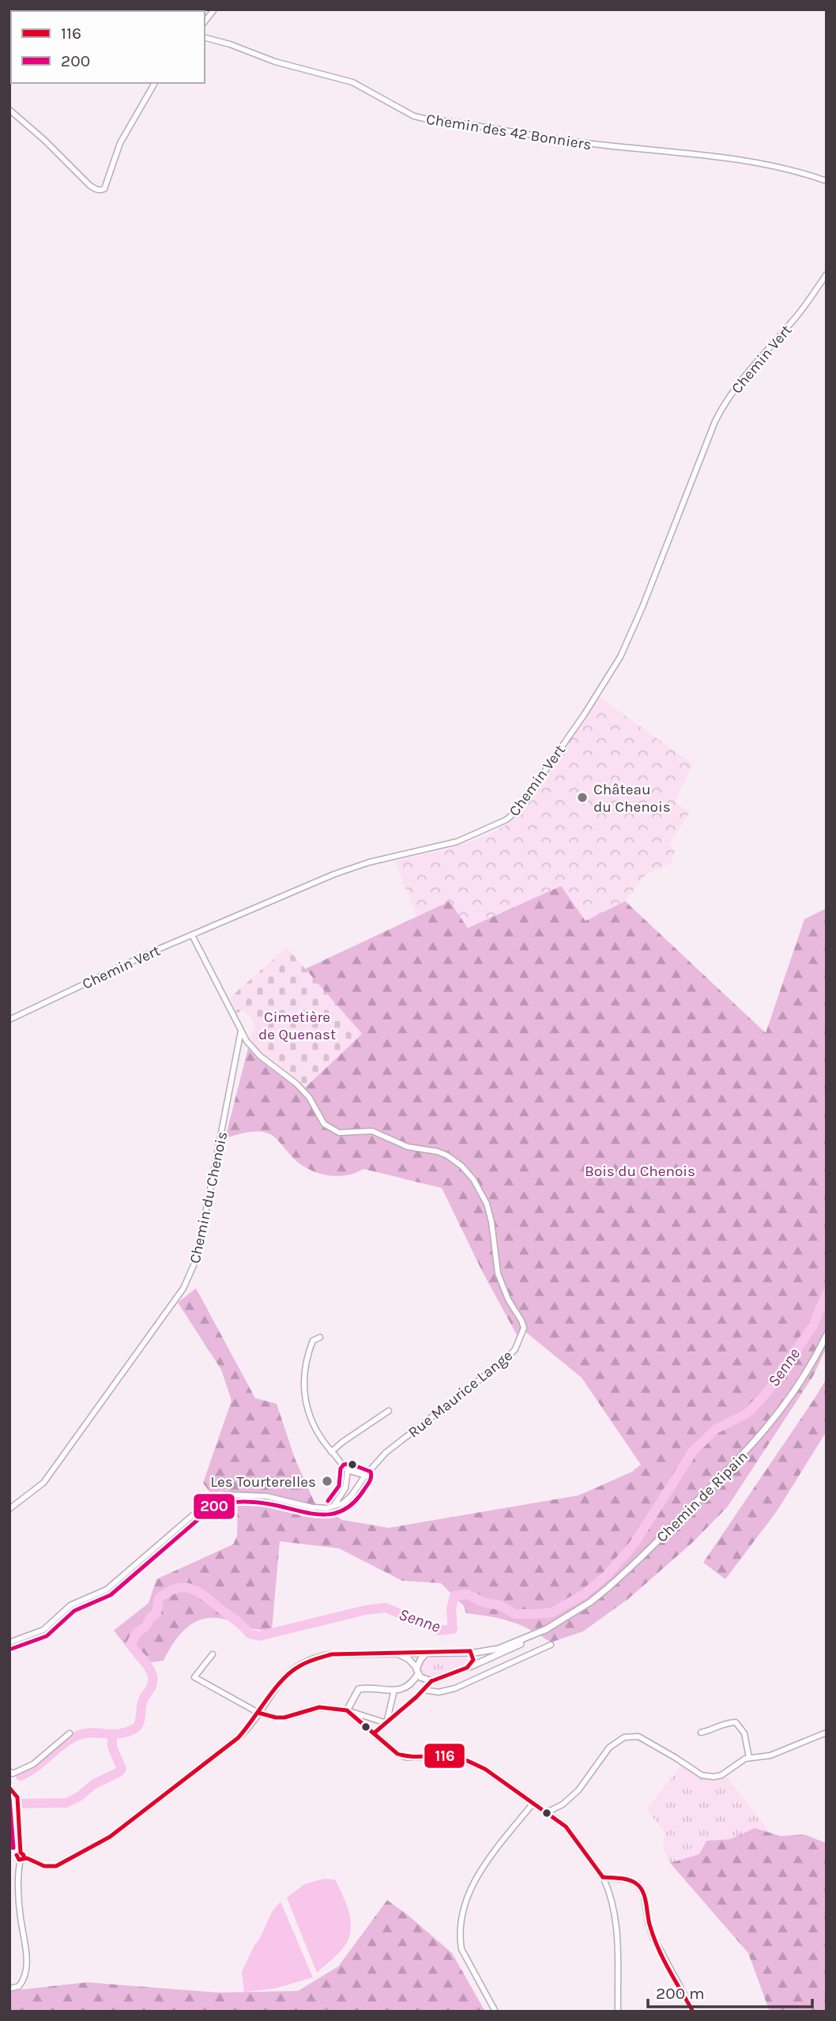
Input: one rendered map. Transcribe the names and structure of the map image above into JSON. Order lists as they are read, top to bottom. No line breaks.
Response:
{"streets":{"street":["Chemin des 42 Bonniers","Chemin Vert","Chemin du Chenois","Rue Maurice Lange","Chemin de Ripain"]},"crossings":[["Chemin du Chenois","Rue Maurice Lange"]],"water":["Senne"],"parks":["Cimetière de Quenast","Bois du Chenois"],"places":["Château du Chenois","Les Tourterelles"],"lines":["transit line 200","transit line 116"],"legend":["116","200"],"scale_bar":"200 m"}
